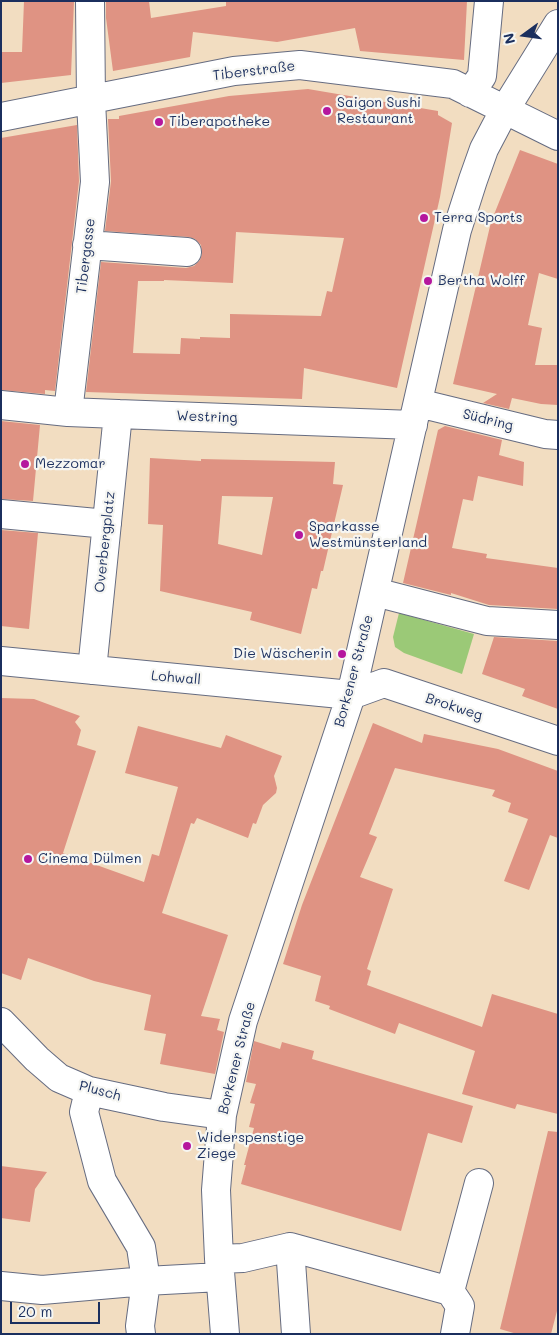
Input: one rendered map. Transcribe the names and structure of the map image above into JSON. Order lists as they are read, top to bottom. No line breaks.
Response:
{"streets":{"street":["Tiberstraße","Tibergasse","Westring","Südring","Overbergplatz","Borkener Straße","Lohwall","Brokweg","Plusch"]},"crossings":[["Tiberstraße","Tibergasse"],["Tiberstraße","Borkener Straße"],["Tibergasse","Westring"],["Westring","Südring"],["Westring","Overbergplatz"],["Westring","Borkener Straße"],["Südring","Borkener Straße"],["Overbergplatz","Lohwall"],["Borkener Straße","Lohwall"],["Borkener Straße","Brokweg"],["Borkener Straße","Plusch"],["Lohwall","Brokweg"]],"places":["Saigon Sushi Restaurant","Tiberapotheke","Terra Sports","Bertha Wolff","Mezzomar","Sparkasse Westmünsterland","Die Wäscherin","Cinema Dülmen","Widerspenstige Ziege"],"scale_bar":"20 m","north":"left"}
